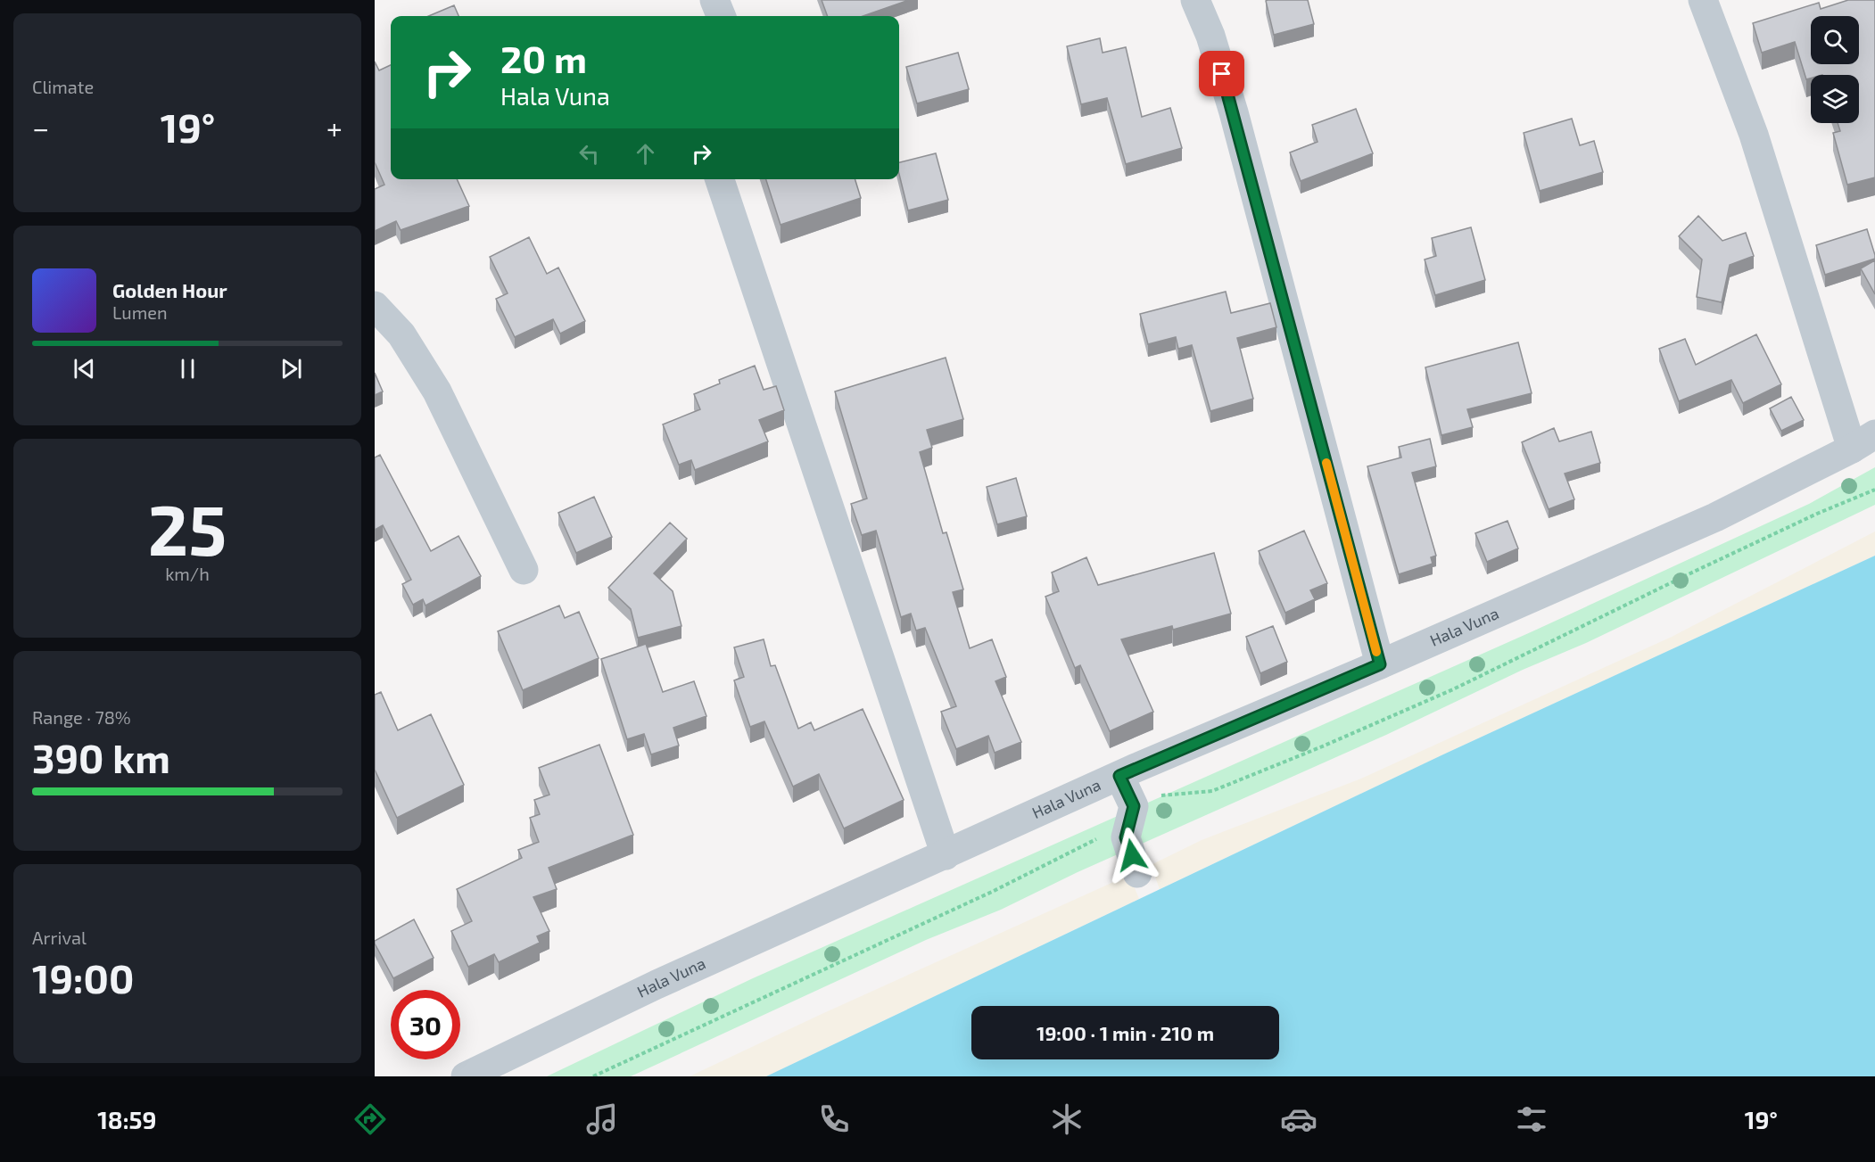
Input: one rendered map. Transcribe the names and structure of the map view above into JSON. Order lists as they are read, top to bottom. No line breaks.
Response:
{"streets":{"street":["Hala Vuna"]},"page":{"tile":["Climate",["25","km/h"],["Range · 78%","390 km"],["Arrival","19:00"]],"turn":["20 m","Hala Vuna"],"heat":["−","19°","+"],"song":["Golden Hour","Lumen"],"limit":"30","trip":"19:00 · 1 min · 210 m","tabs":["18:59","19°"]}}
